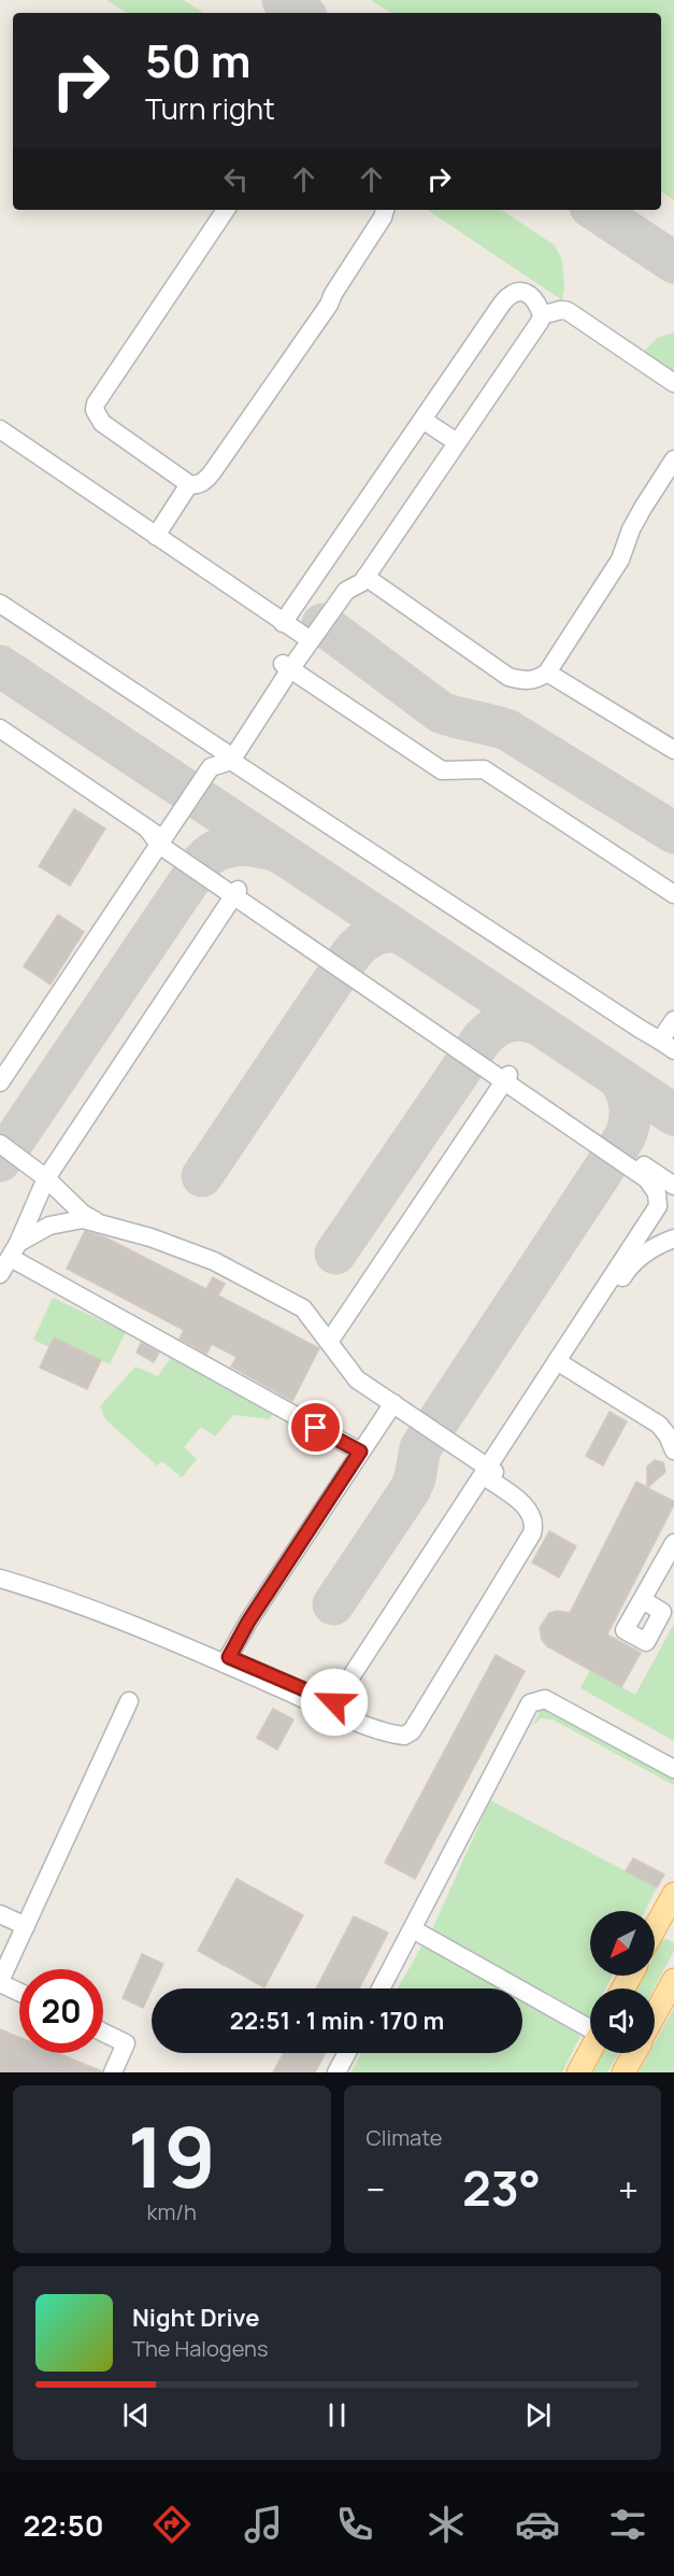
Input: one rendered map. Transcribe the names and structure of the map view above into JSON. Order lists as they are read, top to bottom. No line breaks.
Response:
{"north":"bottom left","page":{"turn":["50 m","Turn right"],"limit":"20","trip":"22:51 · 1 min · 170 m","tile":[["19","km/h"],"Climate"],"heat":["−","23°","+"],"song":["Night Drive","The Halogens"],"tabs":"22:50"}}
